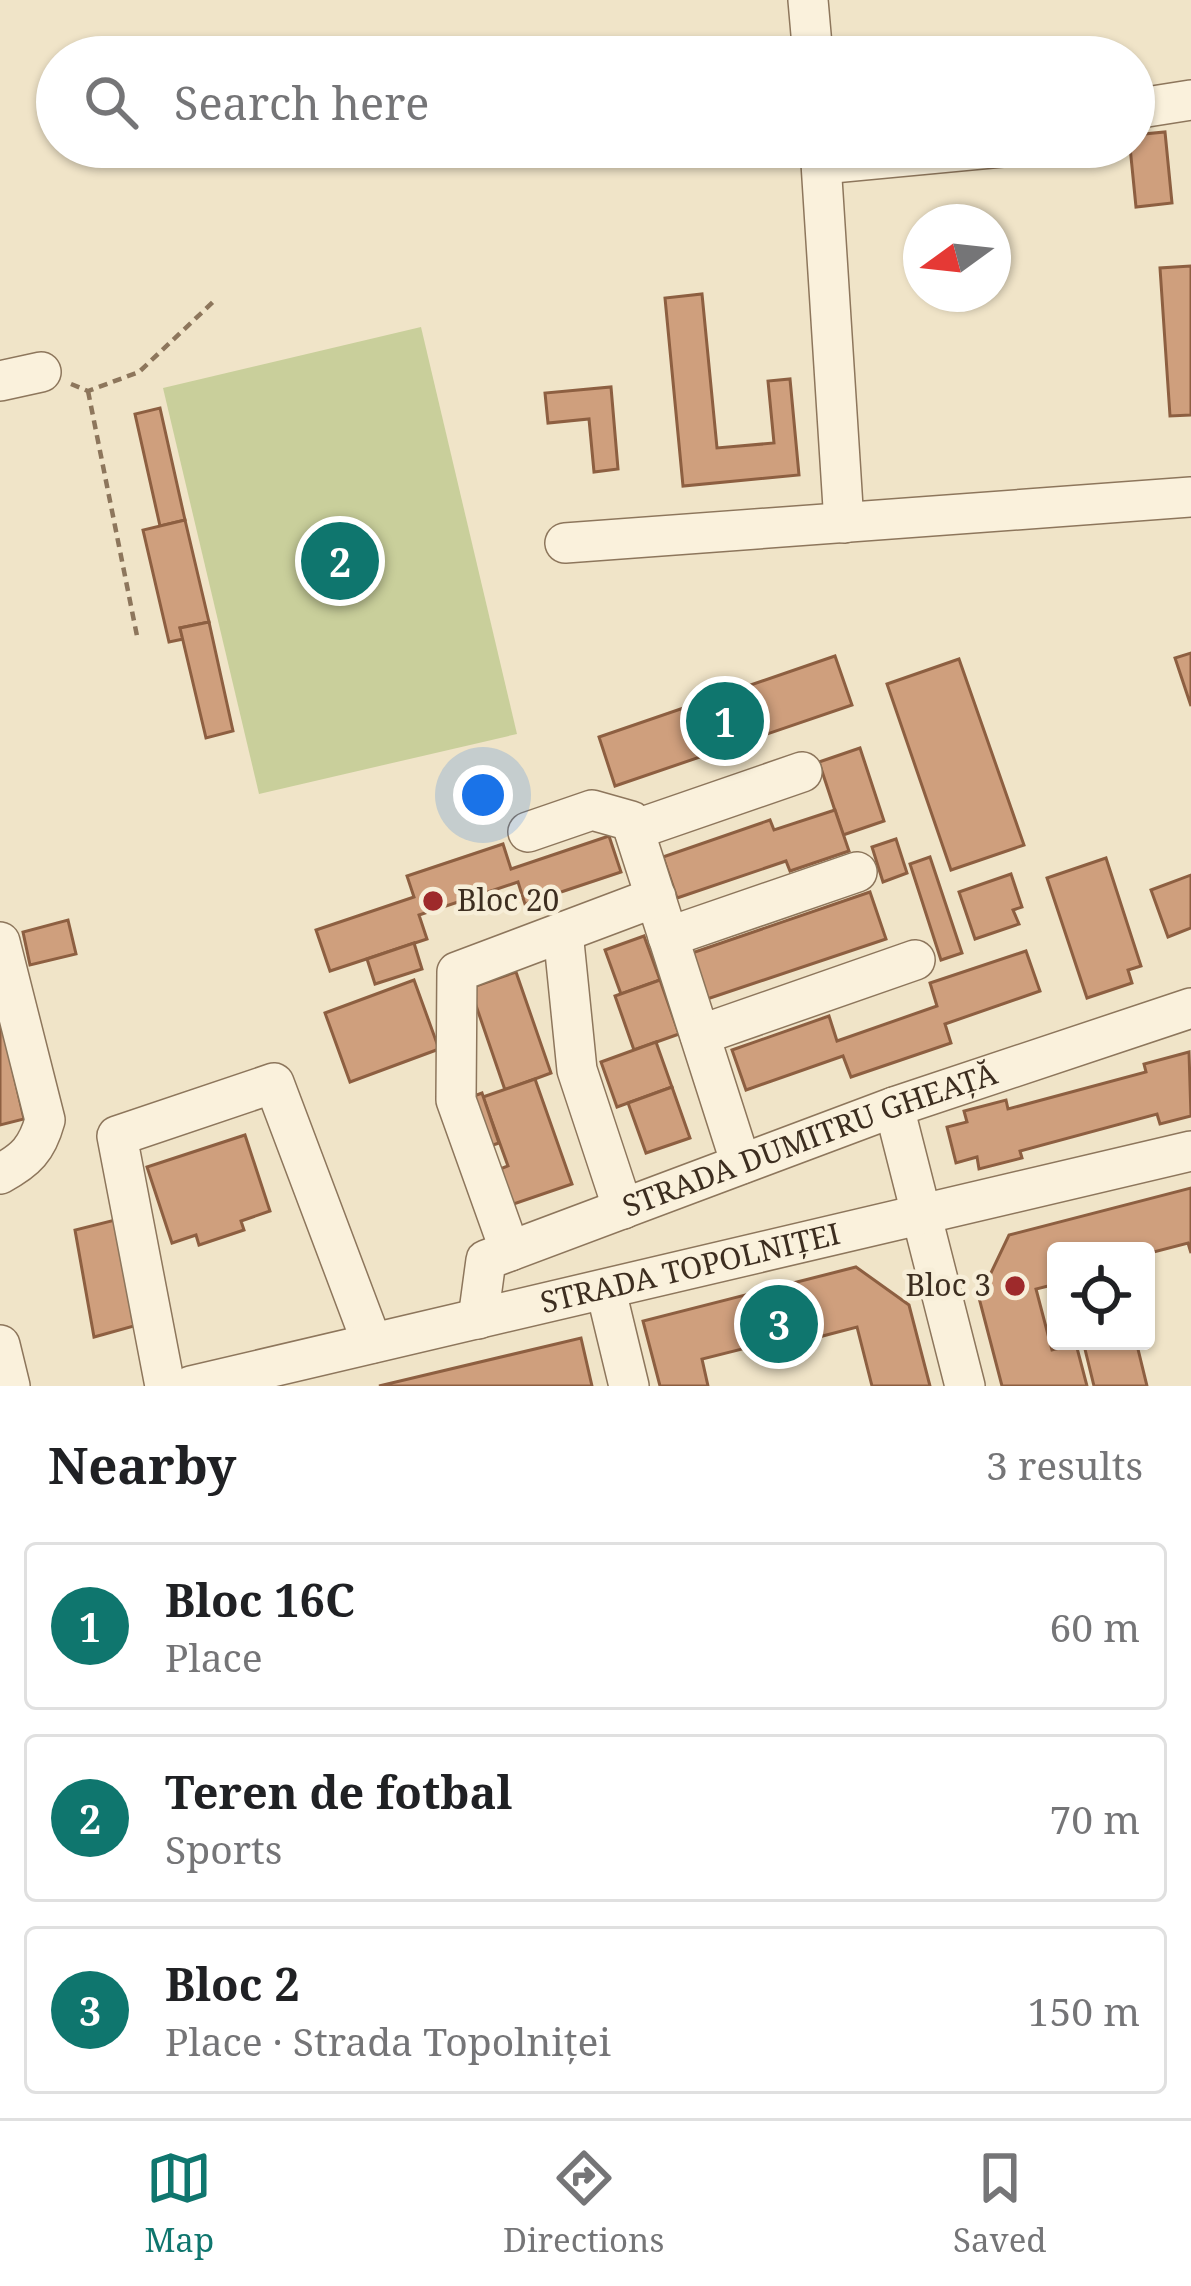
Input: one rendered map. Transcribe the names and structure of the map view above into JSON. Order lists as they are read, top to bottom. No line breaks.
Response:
{"streets":{"street":["STRADA DUMITRU GHEAȚĂ","STRADA TOPOLNIȚEI"]},"places":["Bloc 20","Bloc 3"],"north":"left","page":{"search":"Search here","pins":["2","1","3"],"heading":["Nearby","3 results"],"list":[{"mark":"1","name":"Bloc 16C","note":"Place","value":"60 m"},{"mark":"2","name":"Teren de fotbal","note":"Sports","value":"70 m"},{"mark":"3","name":"Bloc 2","note":"Place · Strada Topolniței","value":"150 m"}],"nav":["Map","Directions","Saved"]}}
